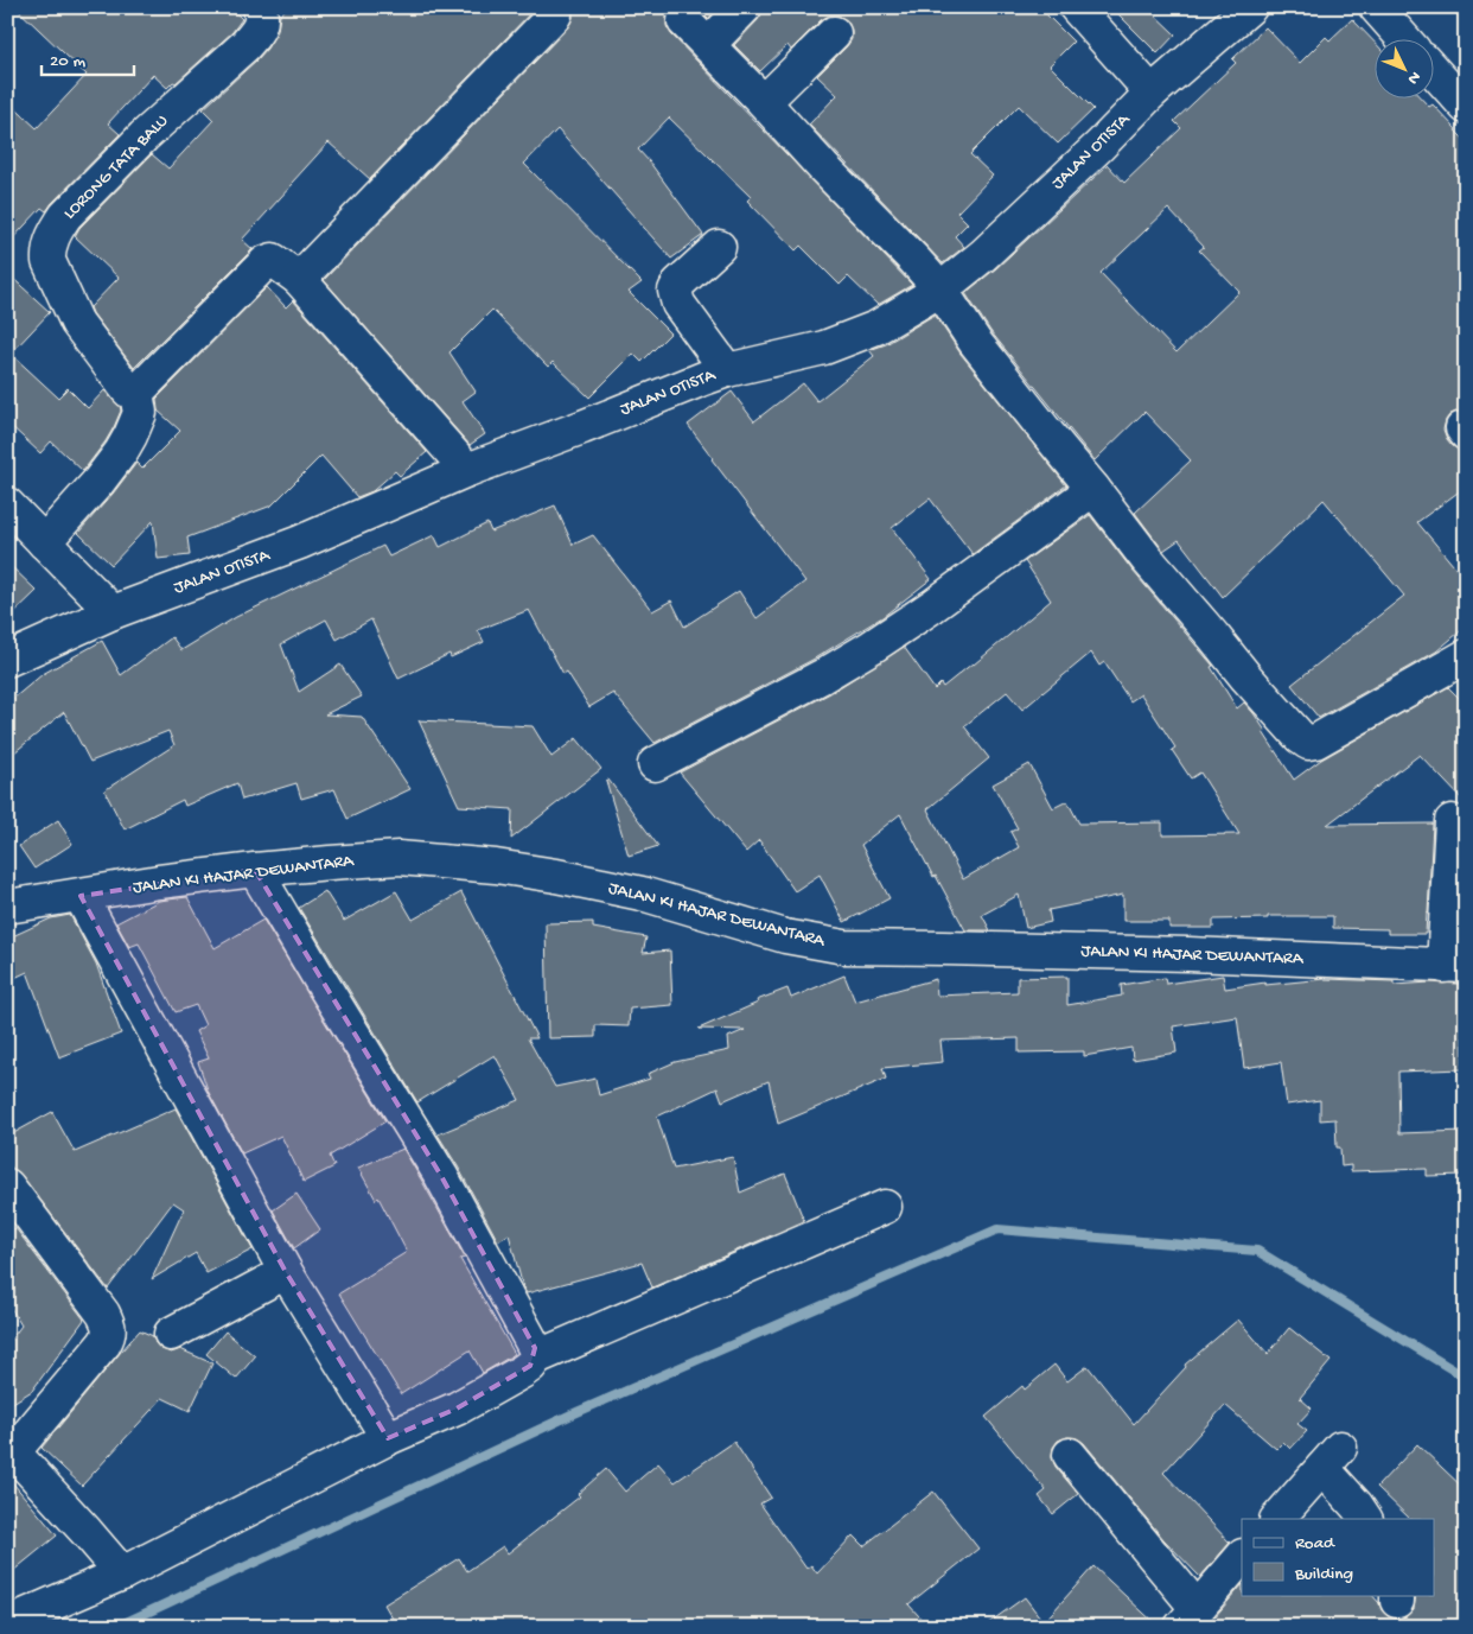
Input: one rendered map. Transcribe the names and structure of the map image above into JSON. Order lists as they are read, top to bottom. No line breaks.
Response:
{"streets":{"street":["JALAN OTISTA","LORONG TATA BALU","JALAN KI HAJAR DEWANTARA"]},"legend":["Road","Building"],"scale_bar":"20 m","north":"bottom right"}
